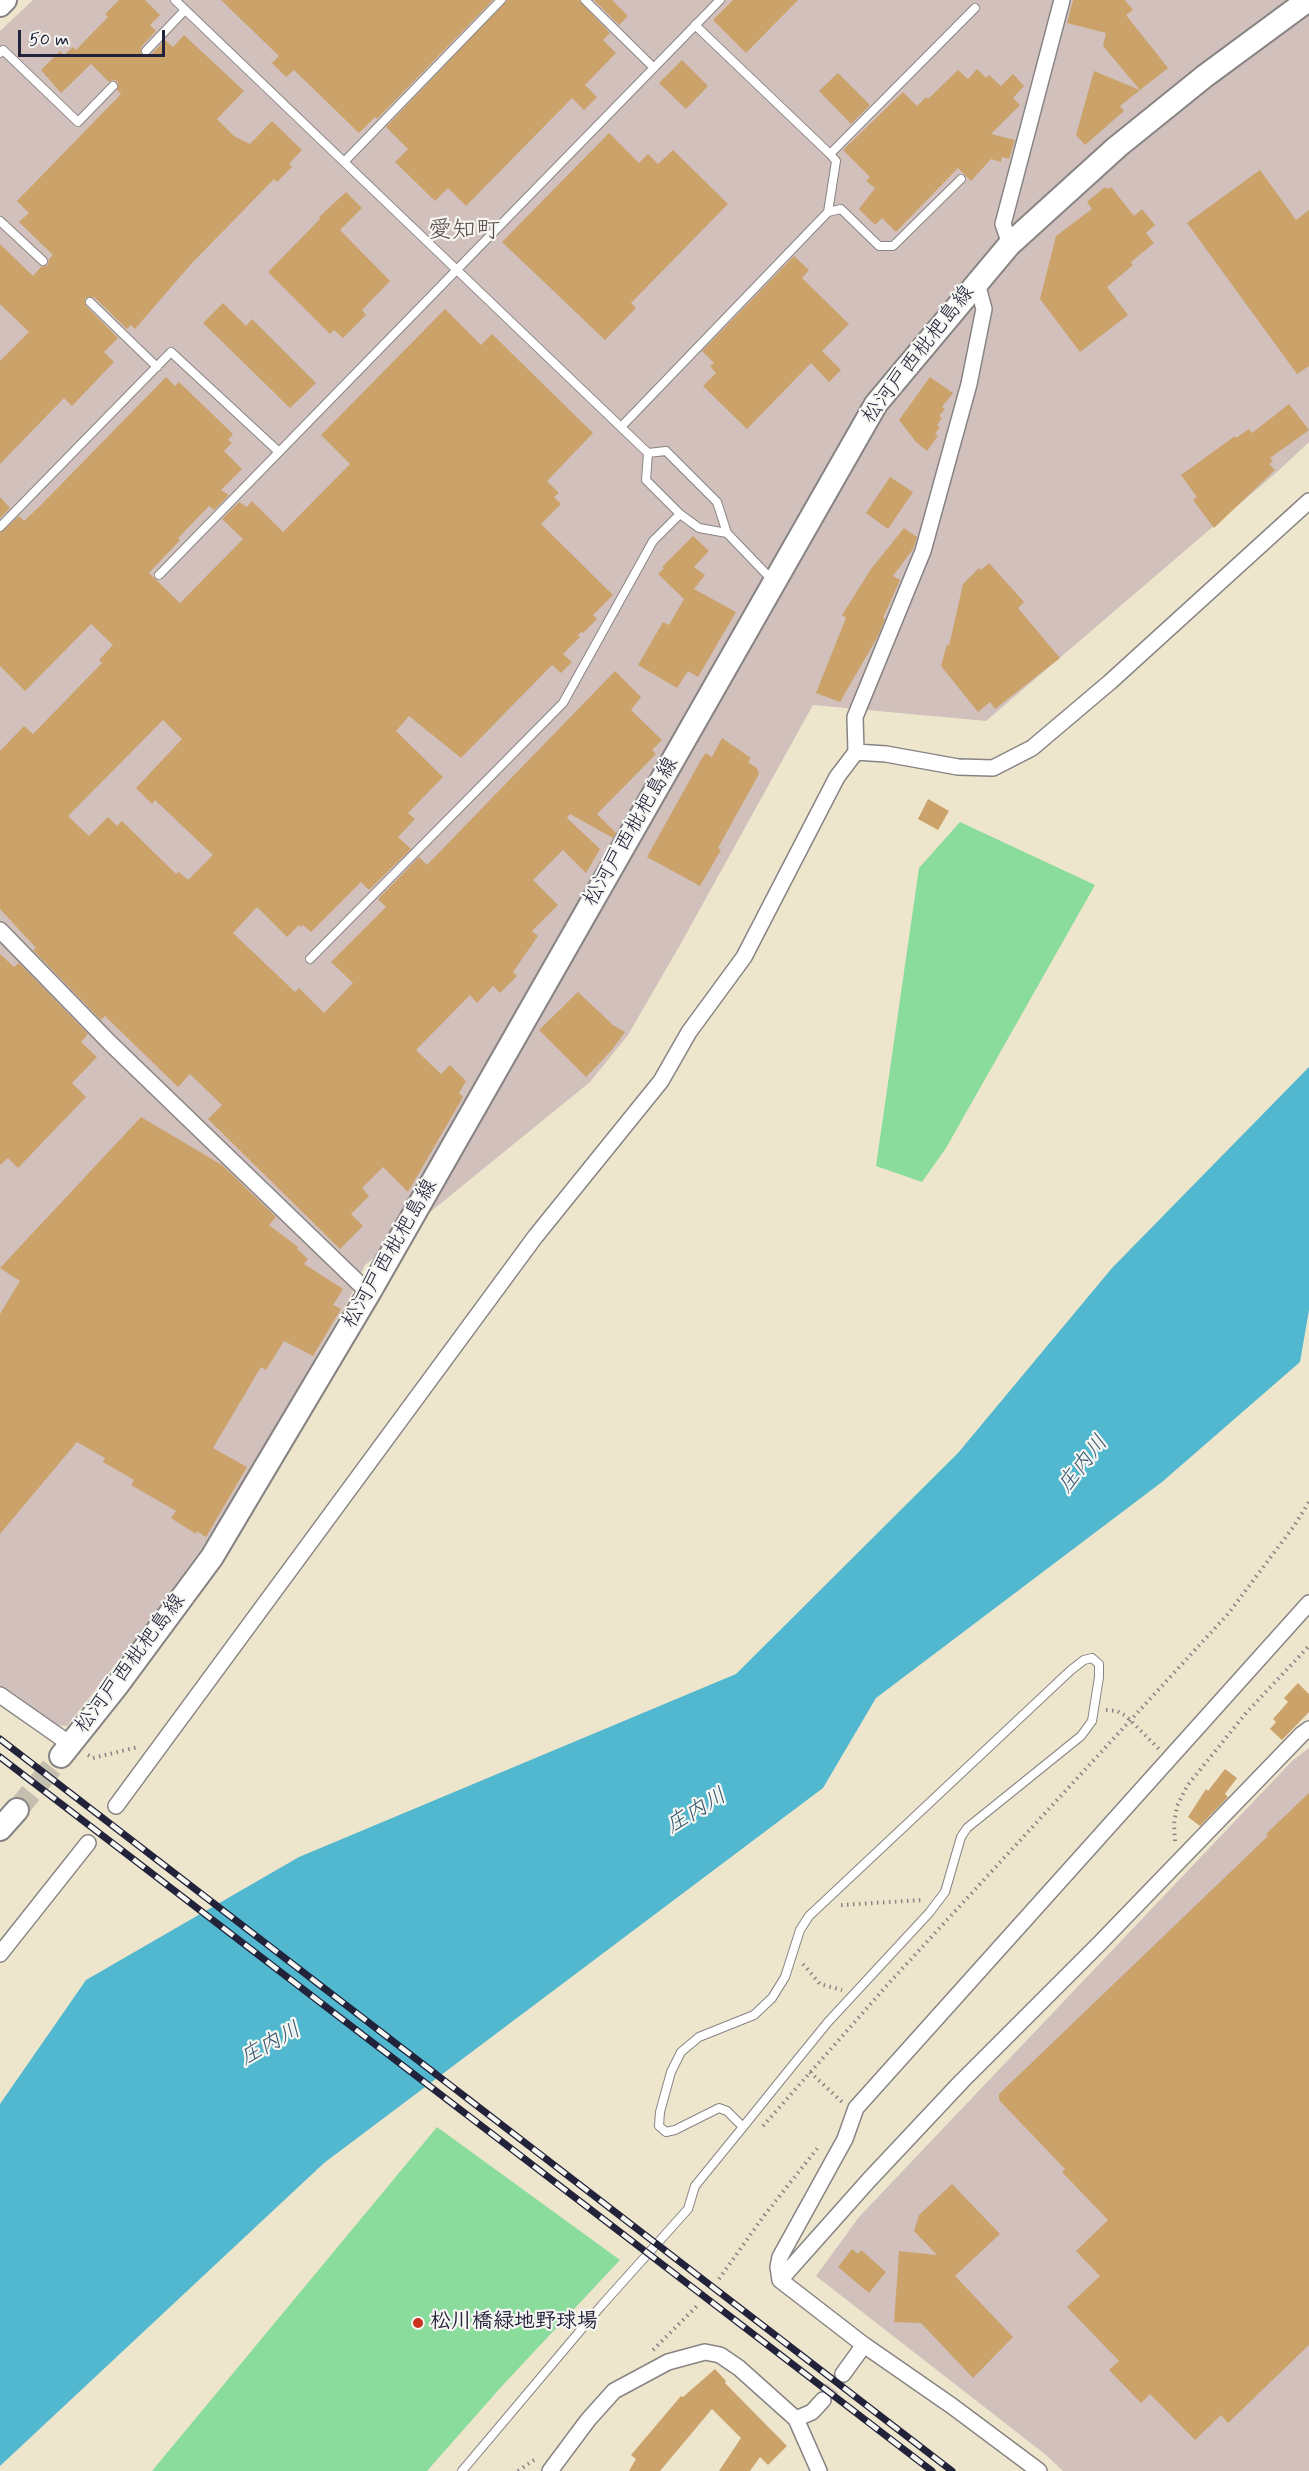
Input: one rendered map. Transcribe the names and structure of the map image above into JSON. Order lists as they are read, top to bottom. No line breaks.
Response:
{"streets":{"main road":["松河戸西枇杷島線"]},"districts":["愛知町"],"water":["庄内川"],"places":["松川橋緑地野球場"],"scale_bar":"50 m"}
